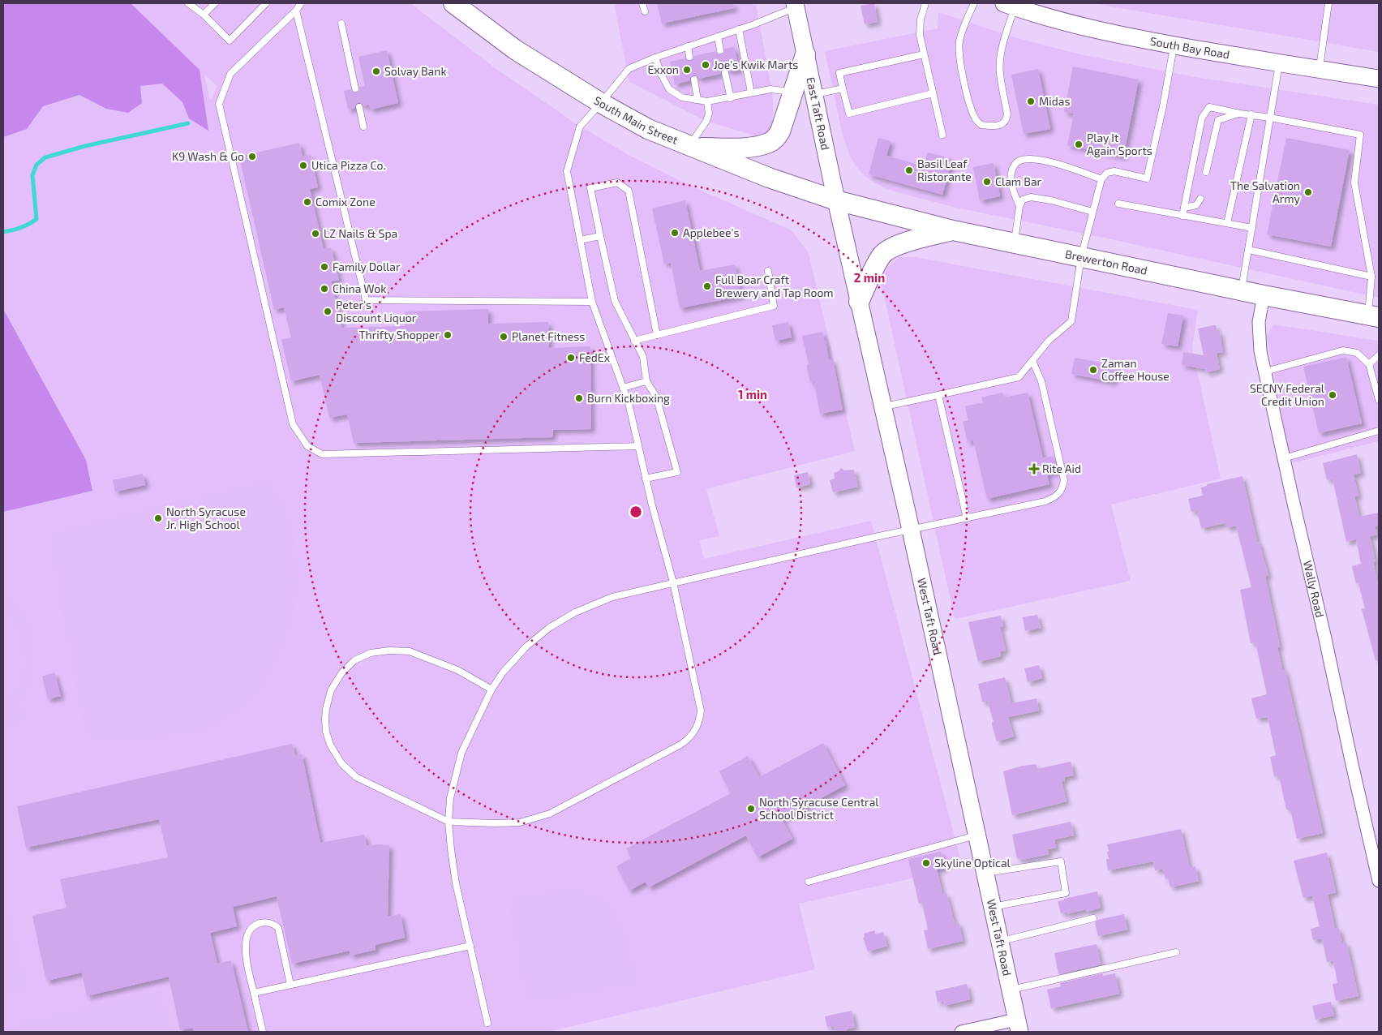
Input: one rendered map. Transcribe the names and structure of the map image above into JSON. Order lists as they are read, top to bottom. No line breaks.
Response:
{"streets":{"main road":["South Bay Road","East Taft Road","South Main Street","Brewerton Road","West Taft Road"],"street":["Wally Road"]},"crossings":[["East Taft Road","South Main Street"],["East Taft Road","Brewerton Road"],["East Taft Road","West Taft Road"],["South Main Street","Brewerton Road"],["South Main Street","West Taft Road"],["Brewerton Road","Wally Road"],["Brewerton Road","West Taft Road"]],"places":{"other":["Joe's Kwik Marts","Exxon","Solvay Bank","Midas","Play It Again Sports","K9 Wash & Go","Utica Pizza Co.","Basil Leaf Ristorante","Clam Bar","The Salvation Army","Comix Zone","Applebee's","LZ Nails & Spa","Family Dollar","Full Boar Craft Brewery and Tap Room","China Wok","Peter's Discount Liquor","Thrifty Shopper","Planet Fitness","FedEx","Zaman Coffee House","SECNY Federal Credit Union","Burn Kickboxing","North Syracuse Jr. High School","North Syracuse Central School District","Skyline Optical"],"health":["Rite Aid"]},"rings":["2 min","1 min"]}
